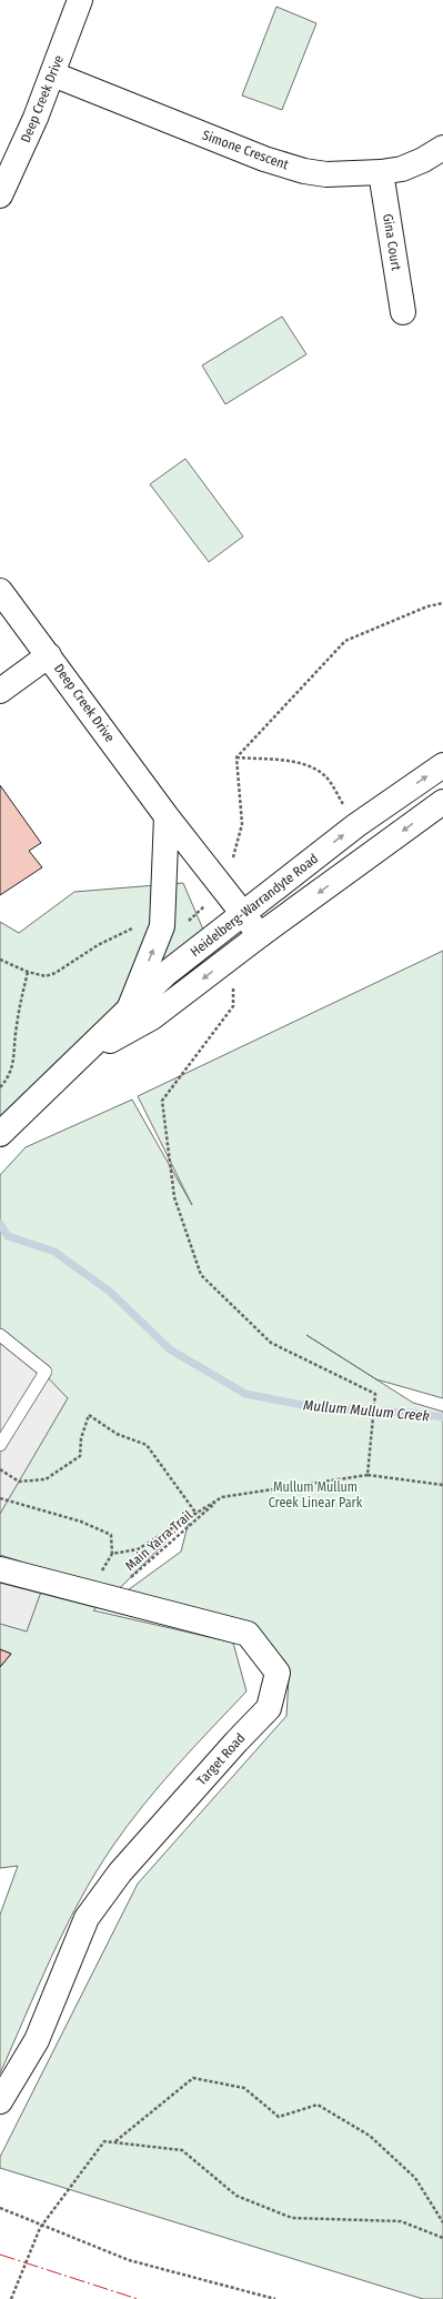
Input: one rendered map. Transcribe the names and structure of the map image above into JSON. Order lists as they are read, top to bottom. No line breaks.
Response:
{"streets":{"street":["Deep Creek Drive","Simone Crescent","Gina Court","Heidelberg-Warrandyte Road","Target Road"],"path":["Main Yarra Trail"]},"crossings":[["Deep Creek Drive","Simone Crescent"],["Deep Creek Drive","Heidelberg-Warrandyte Road"],["Simone Crescent","Gina Court"]],"water":["Mullum Mullum Creek"],"parks":["Mullum Mullum Creek Linear Park"]}
